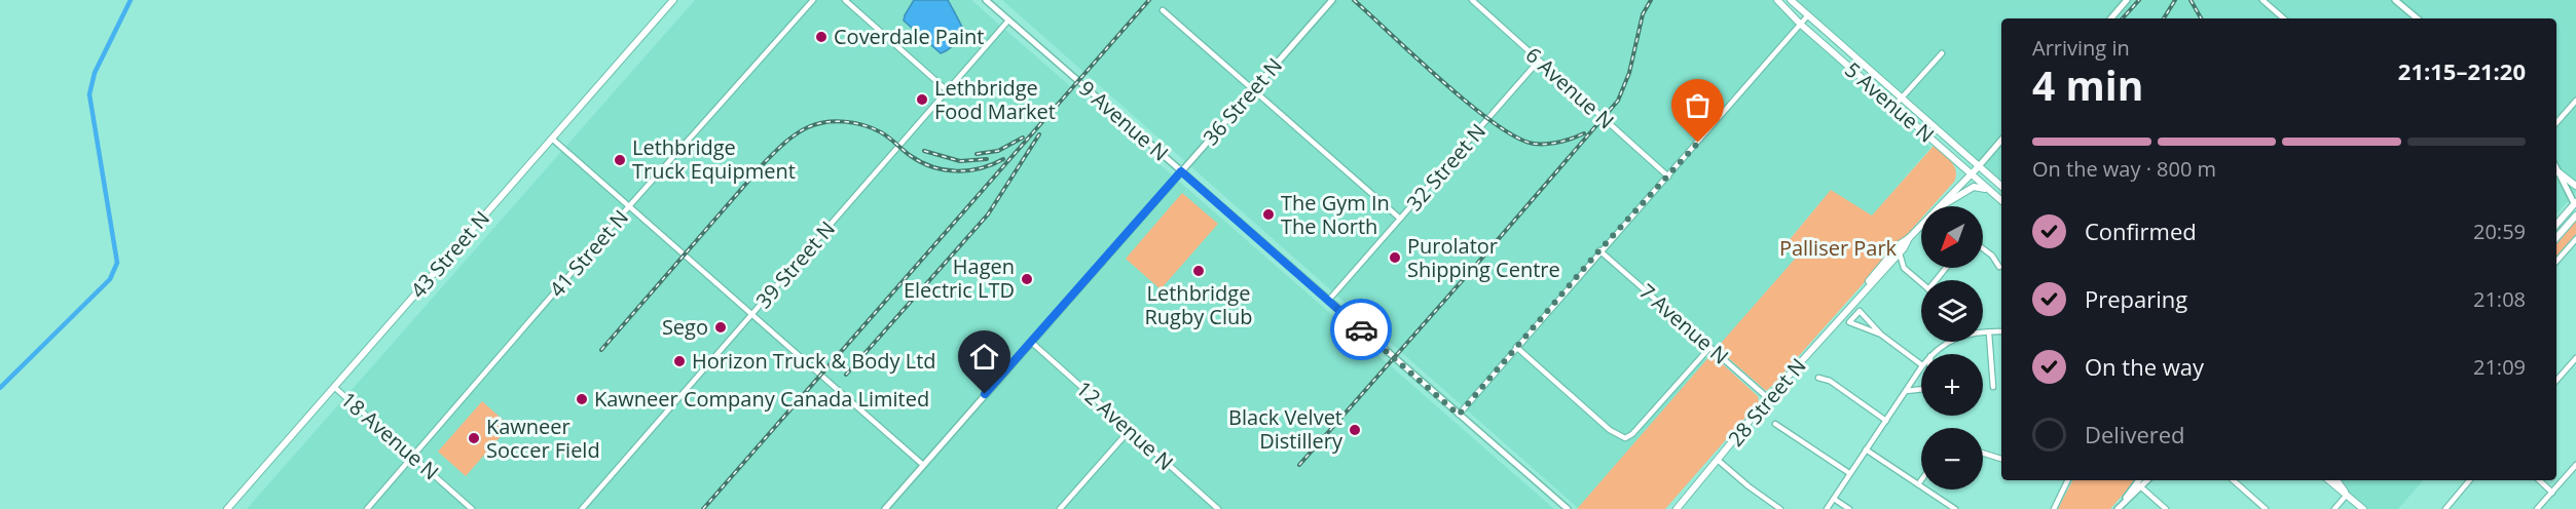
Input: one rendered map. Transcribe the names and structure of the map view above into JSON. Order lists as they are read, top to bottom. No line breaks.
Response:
{"streets":{"main road":["5 Avenue N","43 Street N","28 Street N"],"street":["6 Avenue N","36 Street N","9 Avenue N","32 Street N","41 Street N","39 Street N","7 Avenue N","12 Avenue N","18 Avenue N"]},"crossings":[["6 Avenue N","32 Street N"],["36 Street N","9 Avenue N"],["36 Street N","12 Avenue N"],["5 Avenue N","28 Street N"],["9 Avenue N","32 Street N"],["9 Avenue N","39 Street N"],["41 Street N","18 Avenue N"],["43 Street N","18 Avenue N"],["7 Avenue N","28 Street N"]],"parks":["Palliser Park"],"places":["Coverdale Paint","Lethbridge Food Market","Lethbridge Truck Equipment","The Gym In The North","Purolator Shipping Centre","Lethbridge Rugby Club","Hagen Electric LTD","Sego","Horizon Truck & Body Ltd","Kawneer Company Canada Limited","Black Velvet Distillery","Kawneer Soccer Field"],"north":"bottom left","page":{"heading":["4 min","Arriving in","21:15–21:20"],"bar":"On the way · 800 m","list":[["Confirmed","20:59"],["Preparing","21:08"],["On the way","21:09"],"Delivered"],"map_buttons":["+","−"]}}
